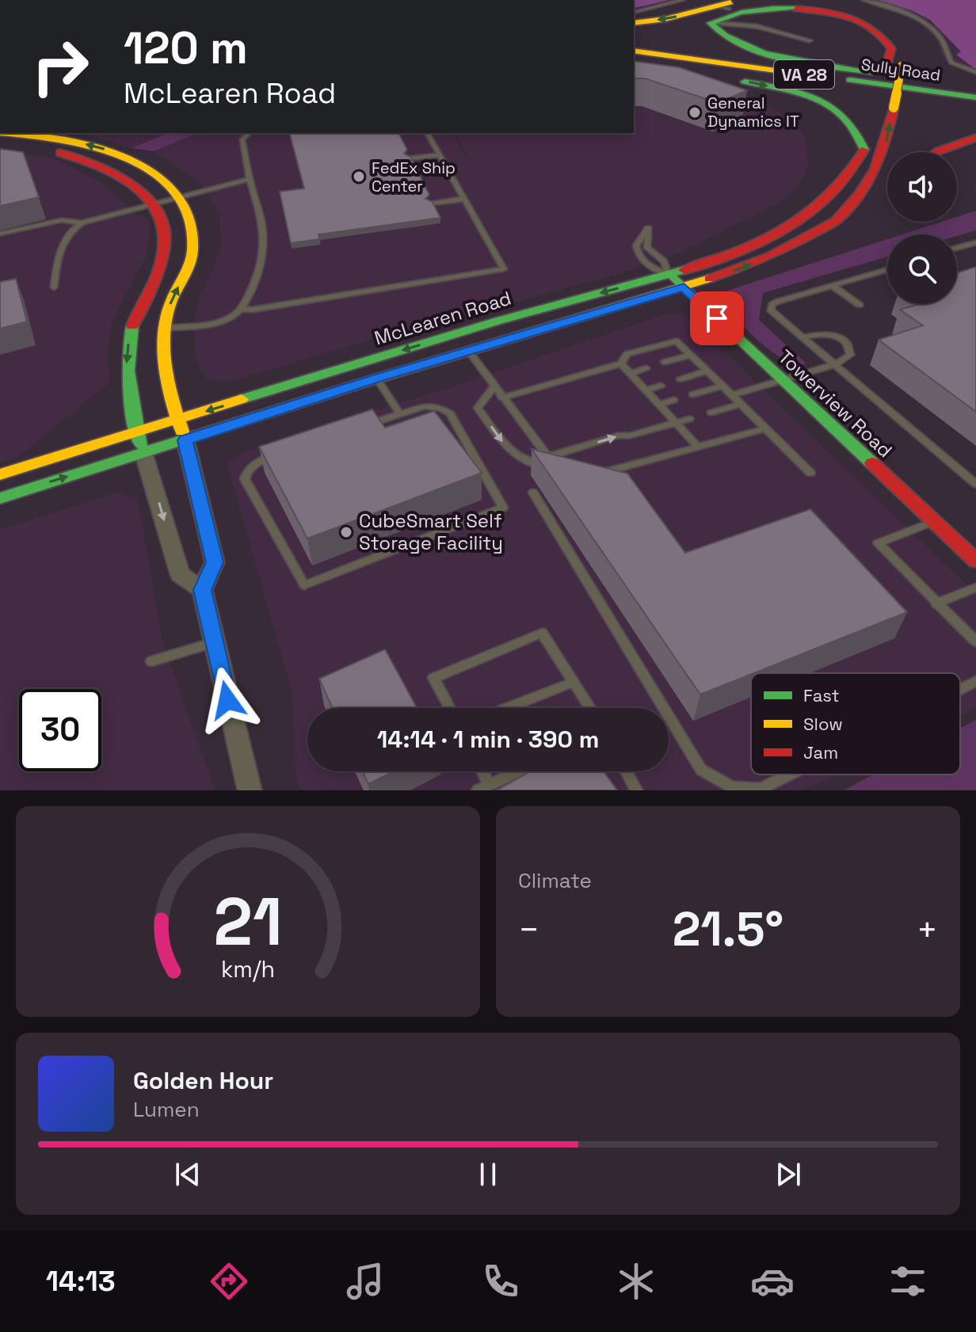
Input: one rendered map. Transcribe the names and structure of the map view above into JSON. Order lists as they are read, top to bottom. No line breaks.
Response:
{"streets":{"main road":["Sully Road","VA 28","McLearen Road","Towerview Road"]},"crossings":[["McLearen Road","Towerview Road"]],"places":["General Dynamics IT","FedEx Ship Center","CubeSmart Self Storage Facility"],"legend":["Fast","Slow","Jam"],"page":{"turn":["120 m","McLearen Road"],"limit":"30","trip":"14:14 · 1 min · 390 m","tile":"Climate","heat":["−","21.5°","+"],"song":["Golden Hour","Lumen"],"tabs":"14:13","gauge":["21","km/h"]}}
